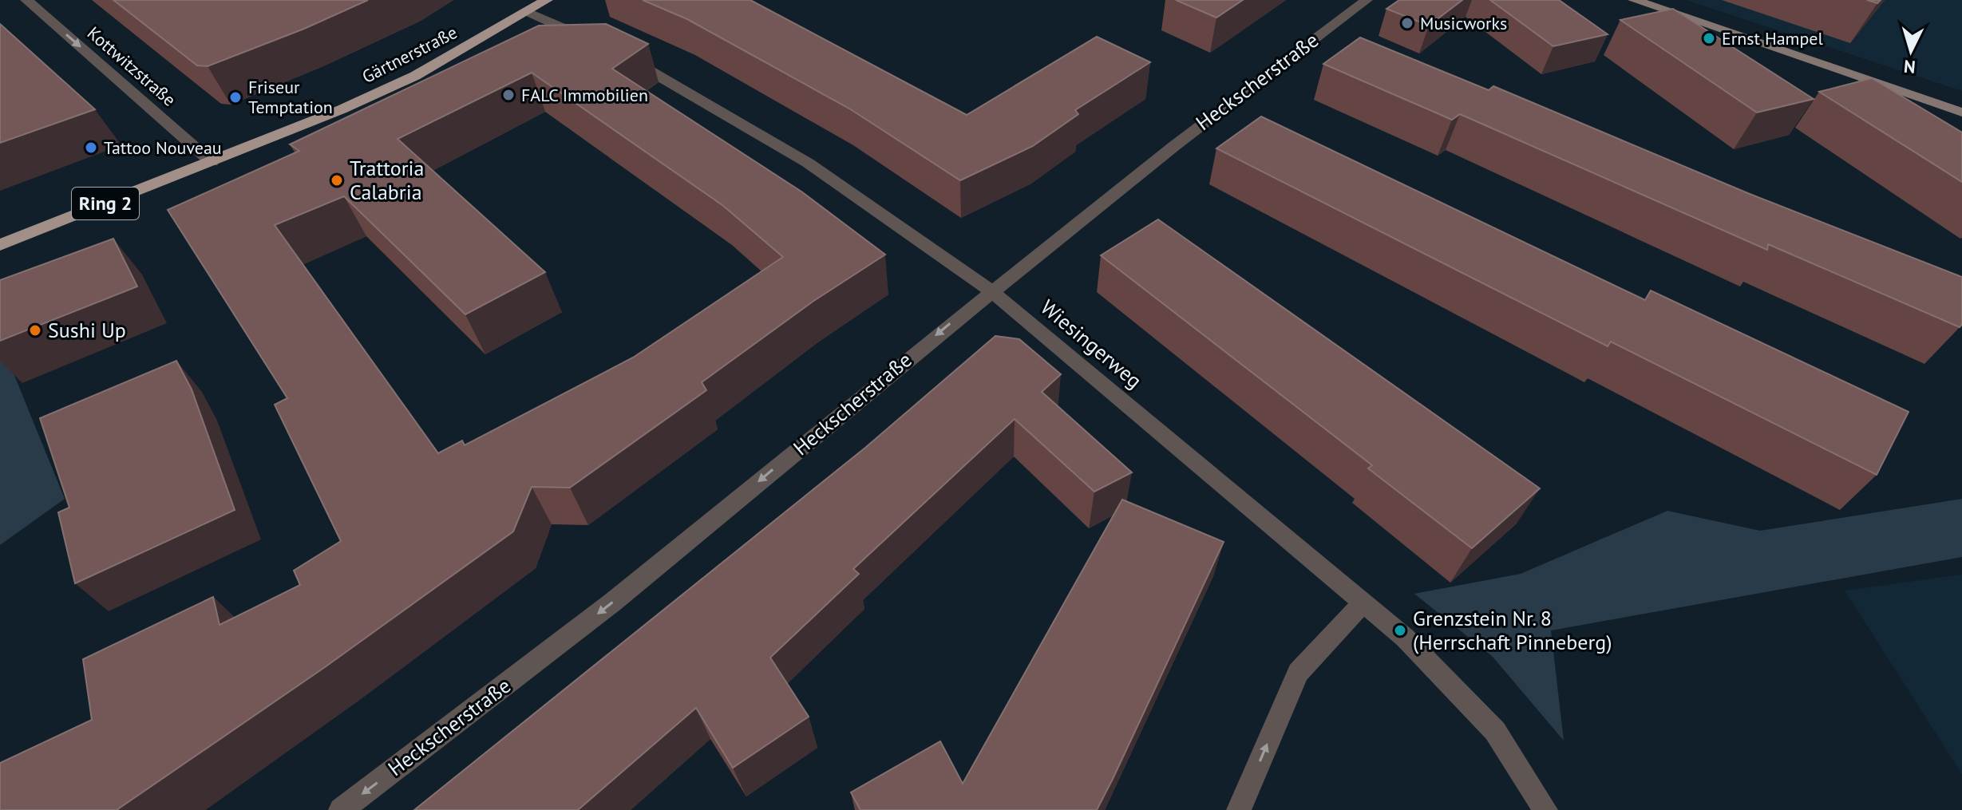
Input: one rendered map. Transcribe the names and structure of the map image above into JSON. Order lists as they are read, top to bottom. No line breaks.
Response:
{"streets":{"main road":["Gärtnerstraße","Ring 2"],"street":["Kottwitzstraße","Heckscherstraße","Wiesingerweg"]},"crossings":[["Gärtnerstraße","Kottwitzstraße"],["Heckscherstraße","Wiesingerweg"]],"one_way":["Kottwitzstraße","Heckscherstraße"],"places":["Musicworks","Ernst Hampel","FALC Immobilien","Friseur Temptation","Tattoo Nouveau","Trattoria Calabria","Sushi Up","Grenzstein Nr. 8 (Herrschaft Pinneberg)"],"north":"bottom"}
